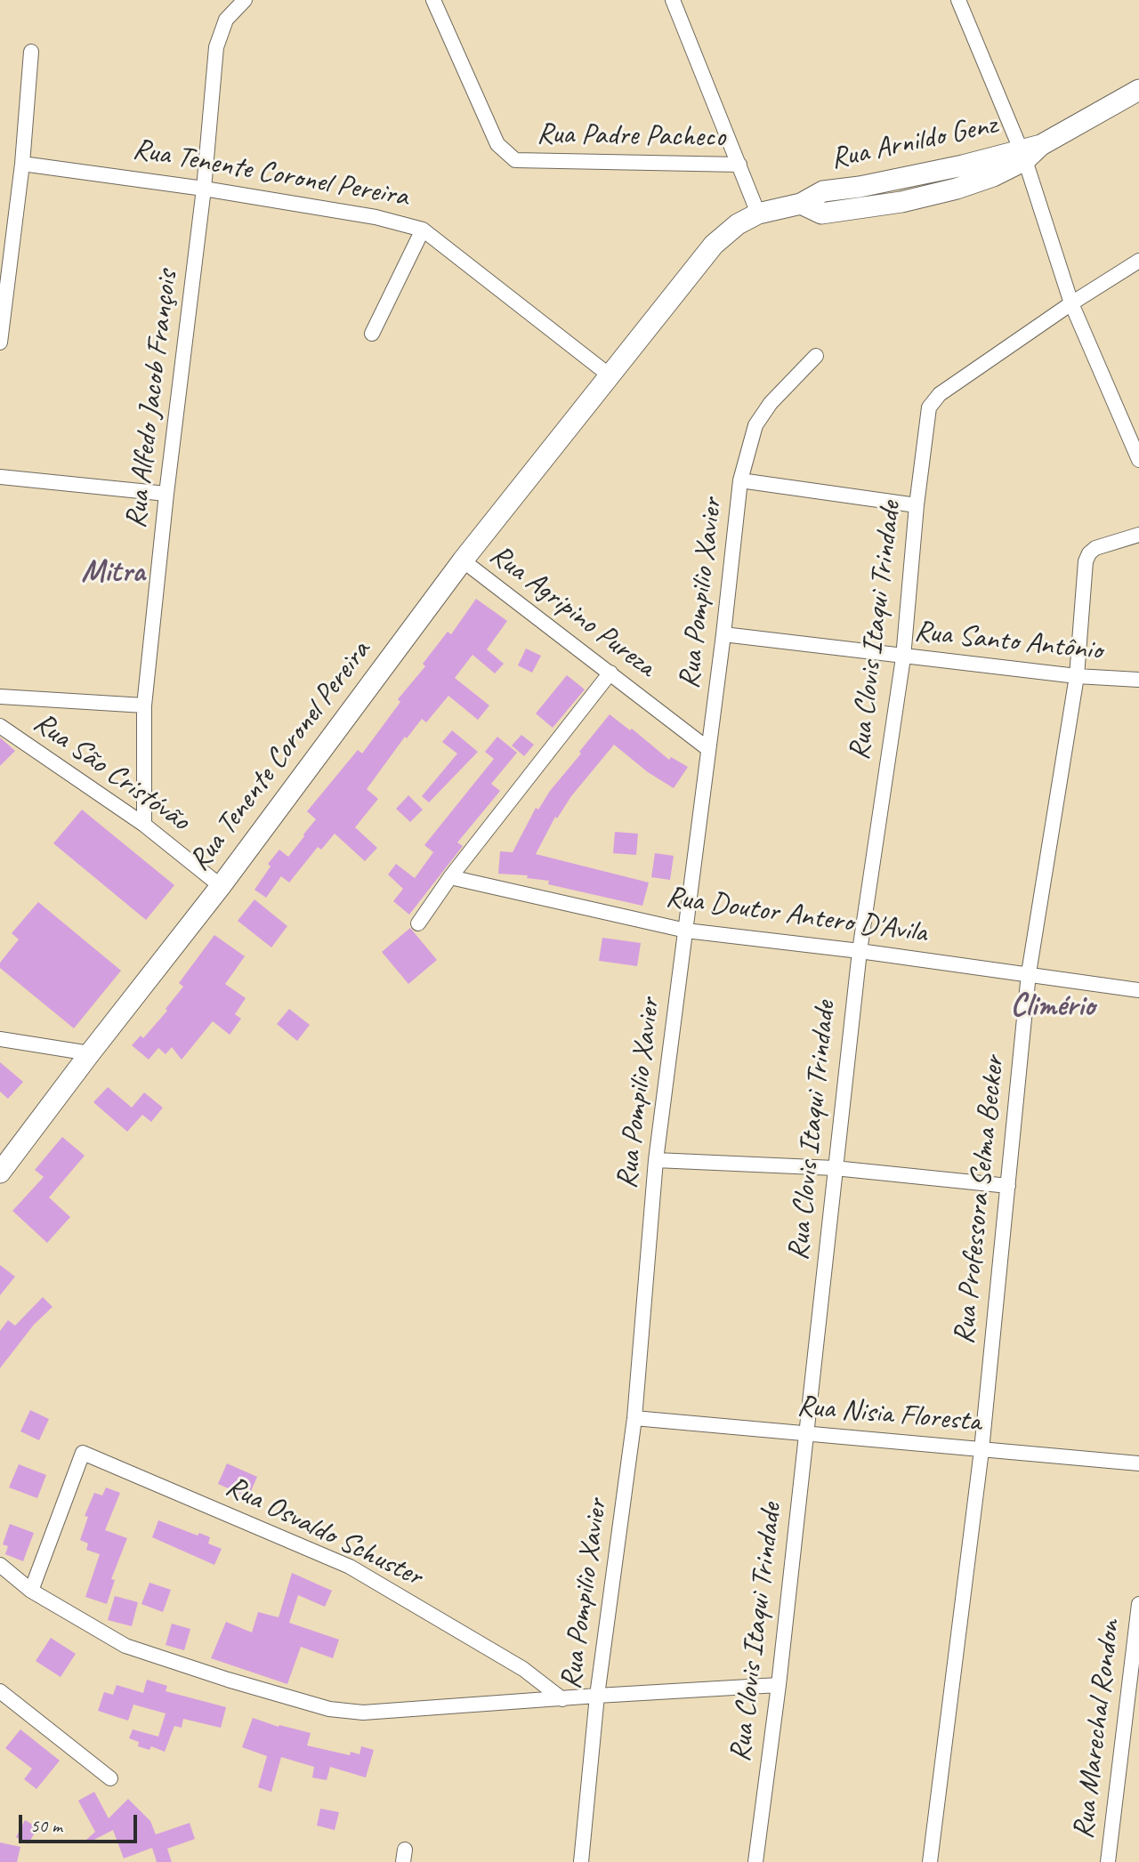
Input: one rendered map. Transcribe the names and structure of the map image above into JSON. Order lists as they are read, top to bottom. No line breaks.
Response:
{"streets":{"main road":["Rua Arnildo Genz","Rua Tenente Coronel Pereira"],"street":["Rua Padre Pacheco","Rua Alfedo Jacob François","Rua Pompilio Xavier","Rua Agripino Pureza","Rua Clovis Itaqui Trindade","Rua Santo Antônio","Rua São Cristóvão","Rua Doutor Antero D'Avila","Rua Professora Selma Becker","Rua Nisia Floresta","Rua Osvaldo Schuster","Rua Marechal Rondon"]},"crossings":[["Rua Arnildo Genz","Rua Tenente Coronel Pereira"],["Rua Tenente Coronel Pereira","Rua Alfedo Jacob François"],["Rua Tenente Coronel Pereira","Rua Agripino Pureza"],["Rua Tenente Coronel Pereira","Rua São Cristóvão"],["Rua Alfedo Jacob François","Rua São Cristóvão"],["Rua Pompilio Xavier","Rua Agripino Pureza"],["Rua Pompilio Xavier","Rua Santo Antônio"],["Rua Pompilio Xavier","Rua Doutor Antero D'Avila"],["Rua Pompilio Xavier","Rua Nisia Floresta"],["Rua Clovis Itaqui Trindade","Rua Santo Antônio"],["Rua Clovis Itaqui Trindade","Rua Doutor Antero D'Avila"],["Rua Clovis Itaqui Trindade","Rua Nisia Floresta"],["Rua Santo Antônio","Rua Professora Selma Becker"],["Rua Doutor Antero D'Avila","Rua Professora Selma Becker"],["Rua Professora Selma Becker","Rua Nisia Floresta"]],"districts":["Mitra","Climério"],"scale_bar":"50 m"}
